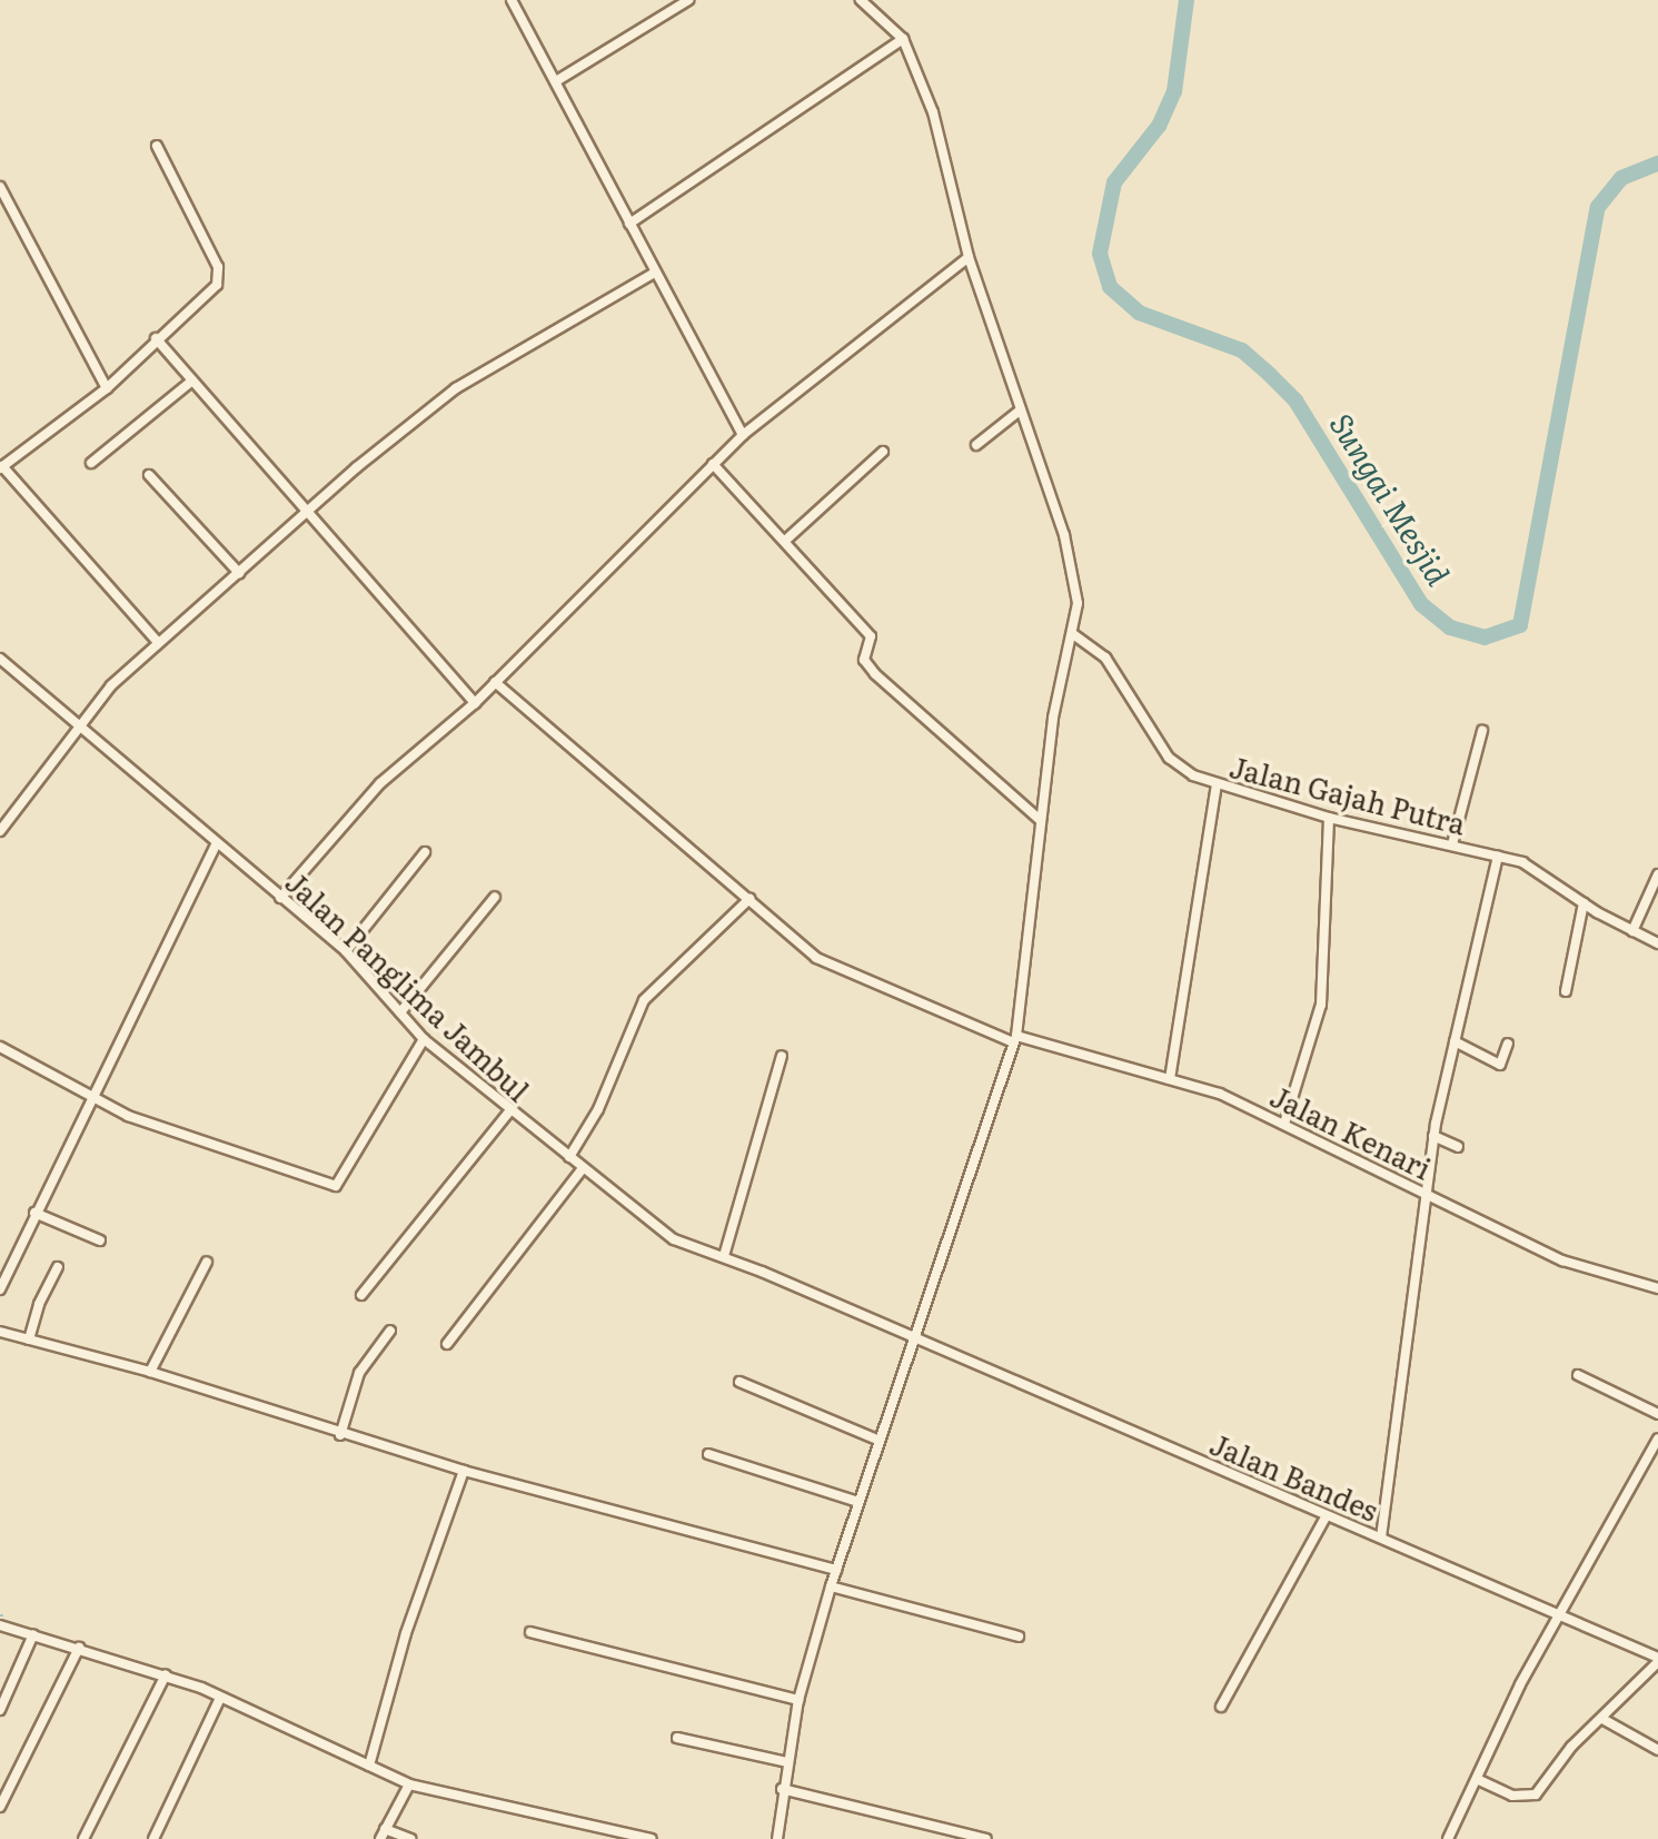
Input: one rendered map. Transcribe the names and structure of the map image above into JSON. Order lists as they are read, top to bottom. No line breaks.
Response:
{"streets":{"street":["Jalan Gajah Putra","Jalan Panglima Jambul","Jalan Kenari","Jalan Bandes"]},"crossings":[["Jalan Panglima Jambul","Jalan Bandes"]],"water":["Sungai Mesjid"]}
